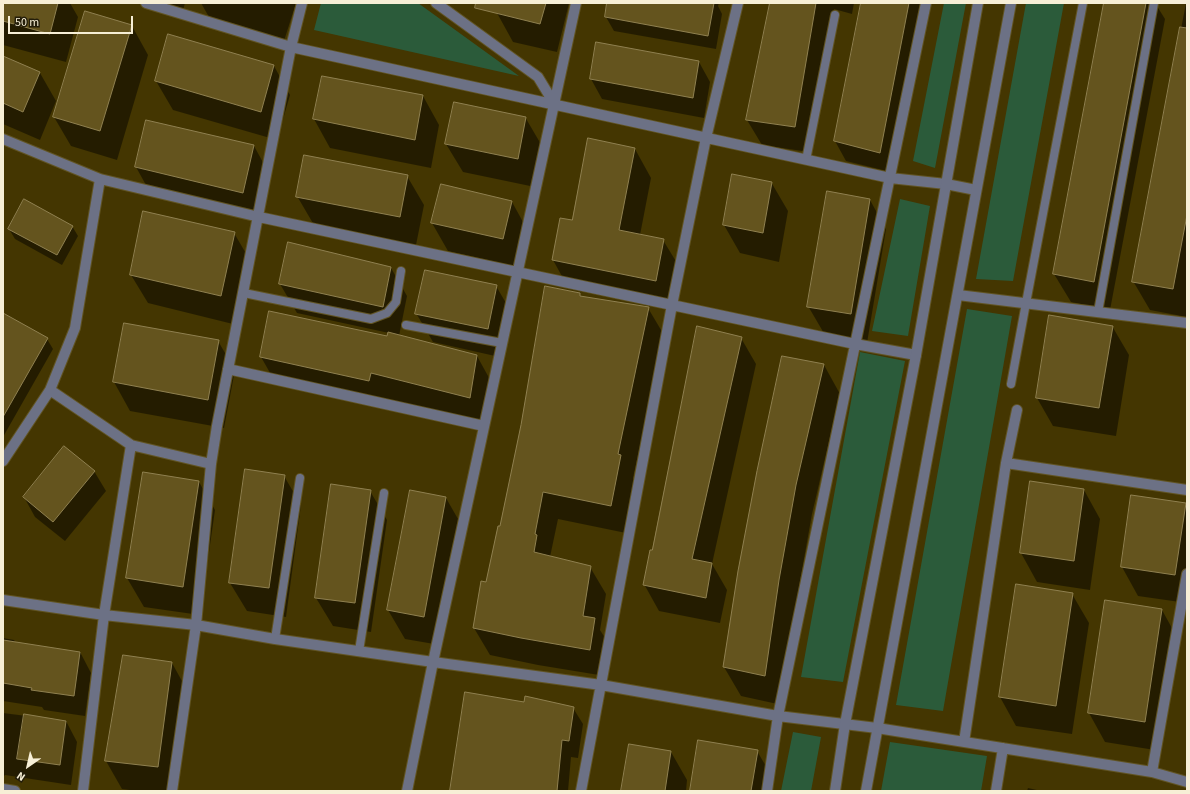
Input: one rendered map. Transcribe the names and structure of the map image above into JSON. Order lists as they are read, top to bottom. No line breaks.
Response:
{"scale_bar":"50 m","north":"bottom left"}
